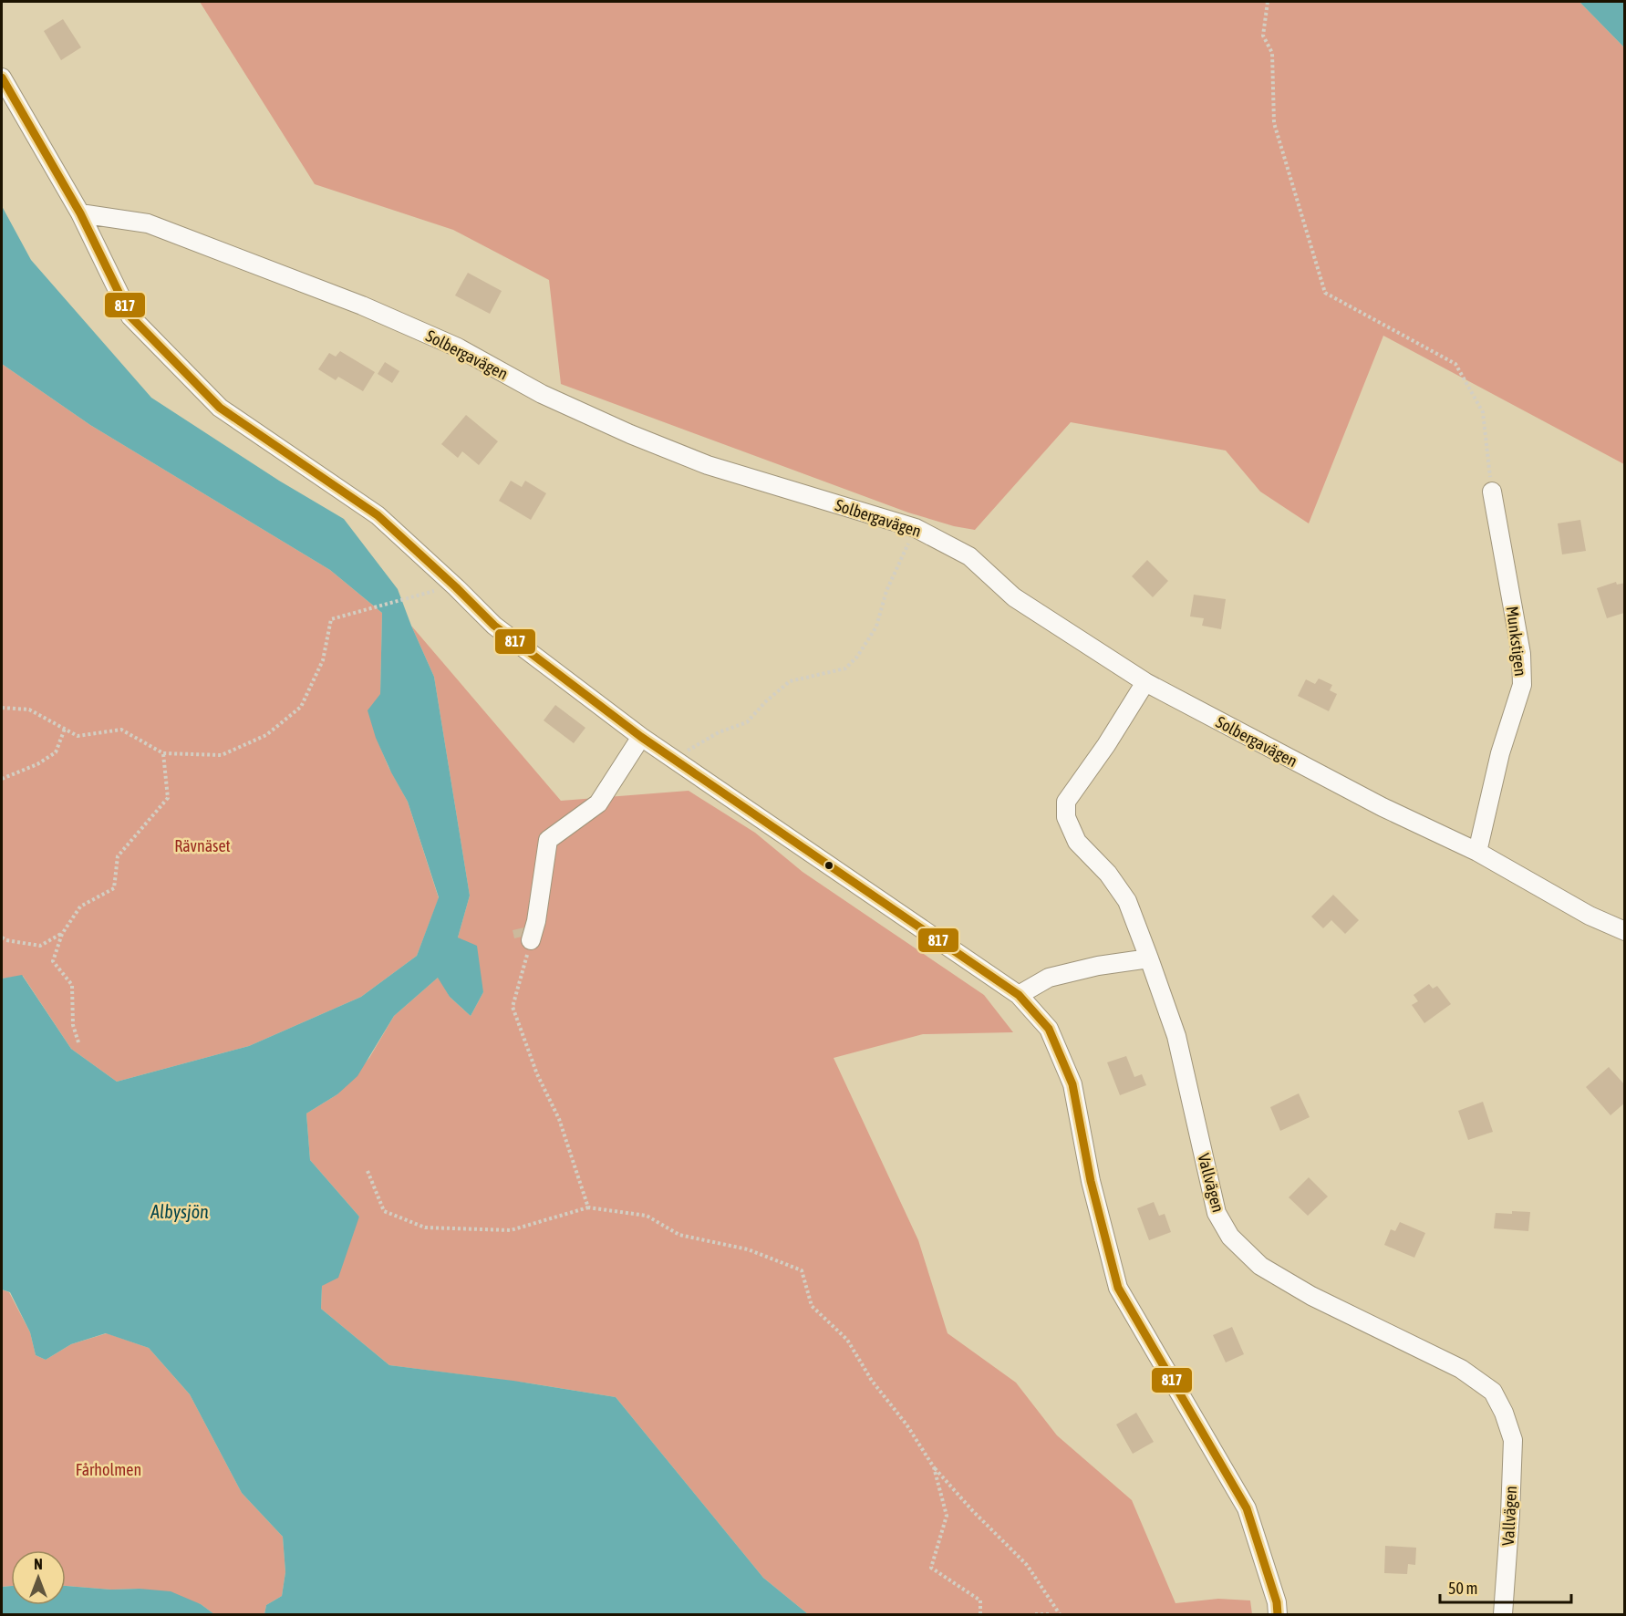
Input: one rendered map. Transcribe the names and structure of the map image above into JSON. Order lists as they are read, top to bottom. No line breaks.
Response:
{"streets":{"street":["Solbergavägen","Munkstigen","Vallvägen"]},"crossings":[["Solbergavägen","Munkstigen"],["Solbergavägen","Vallvägen"]],"water":["Albysjön"],"parks":["Rävnäset","Fårholmen"],"lines":["transit line 817"],"scale_bar":"50 m","north":"top"}
